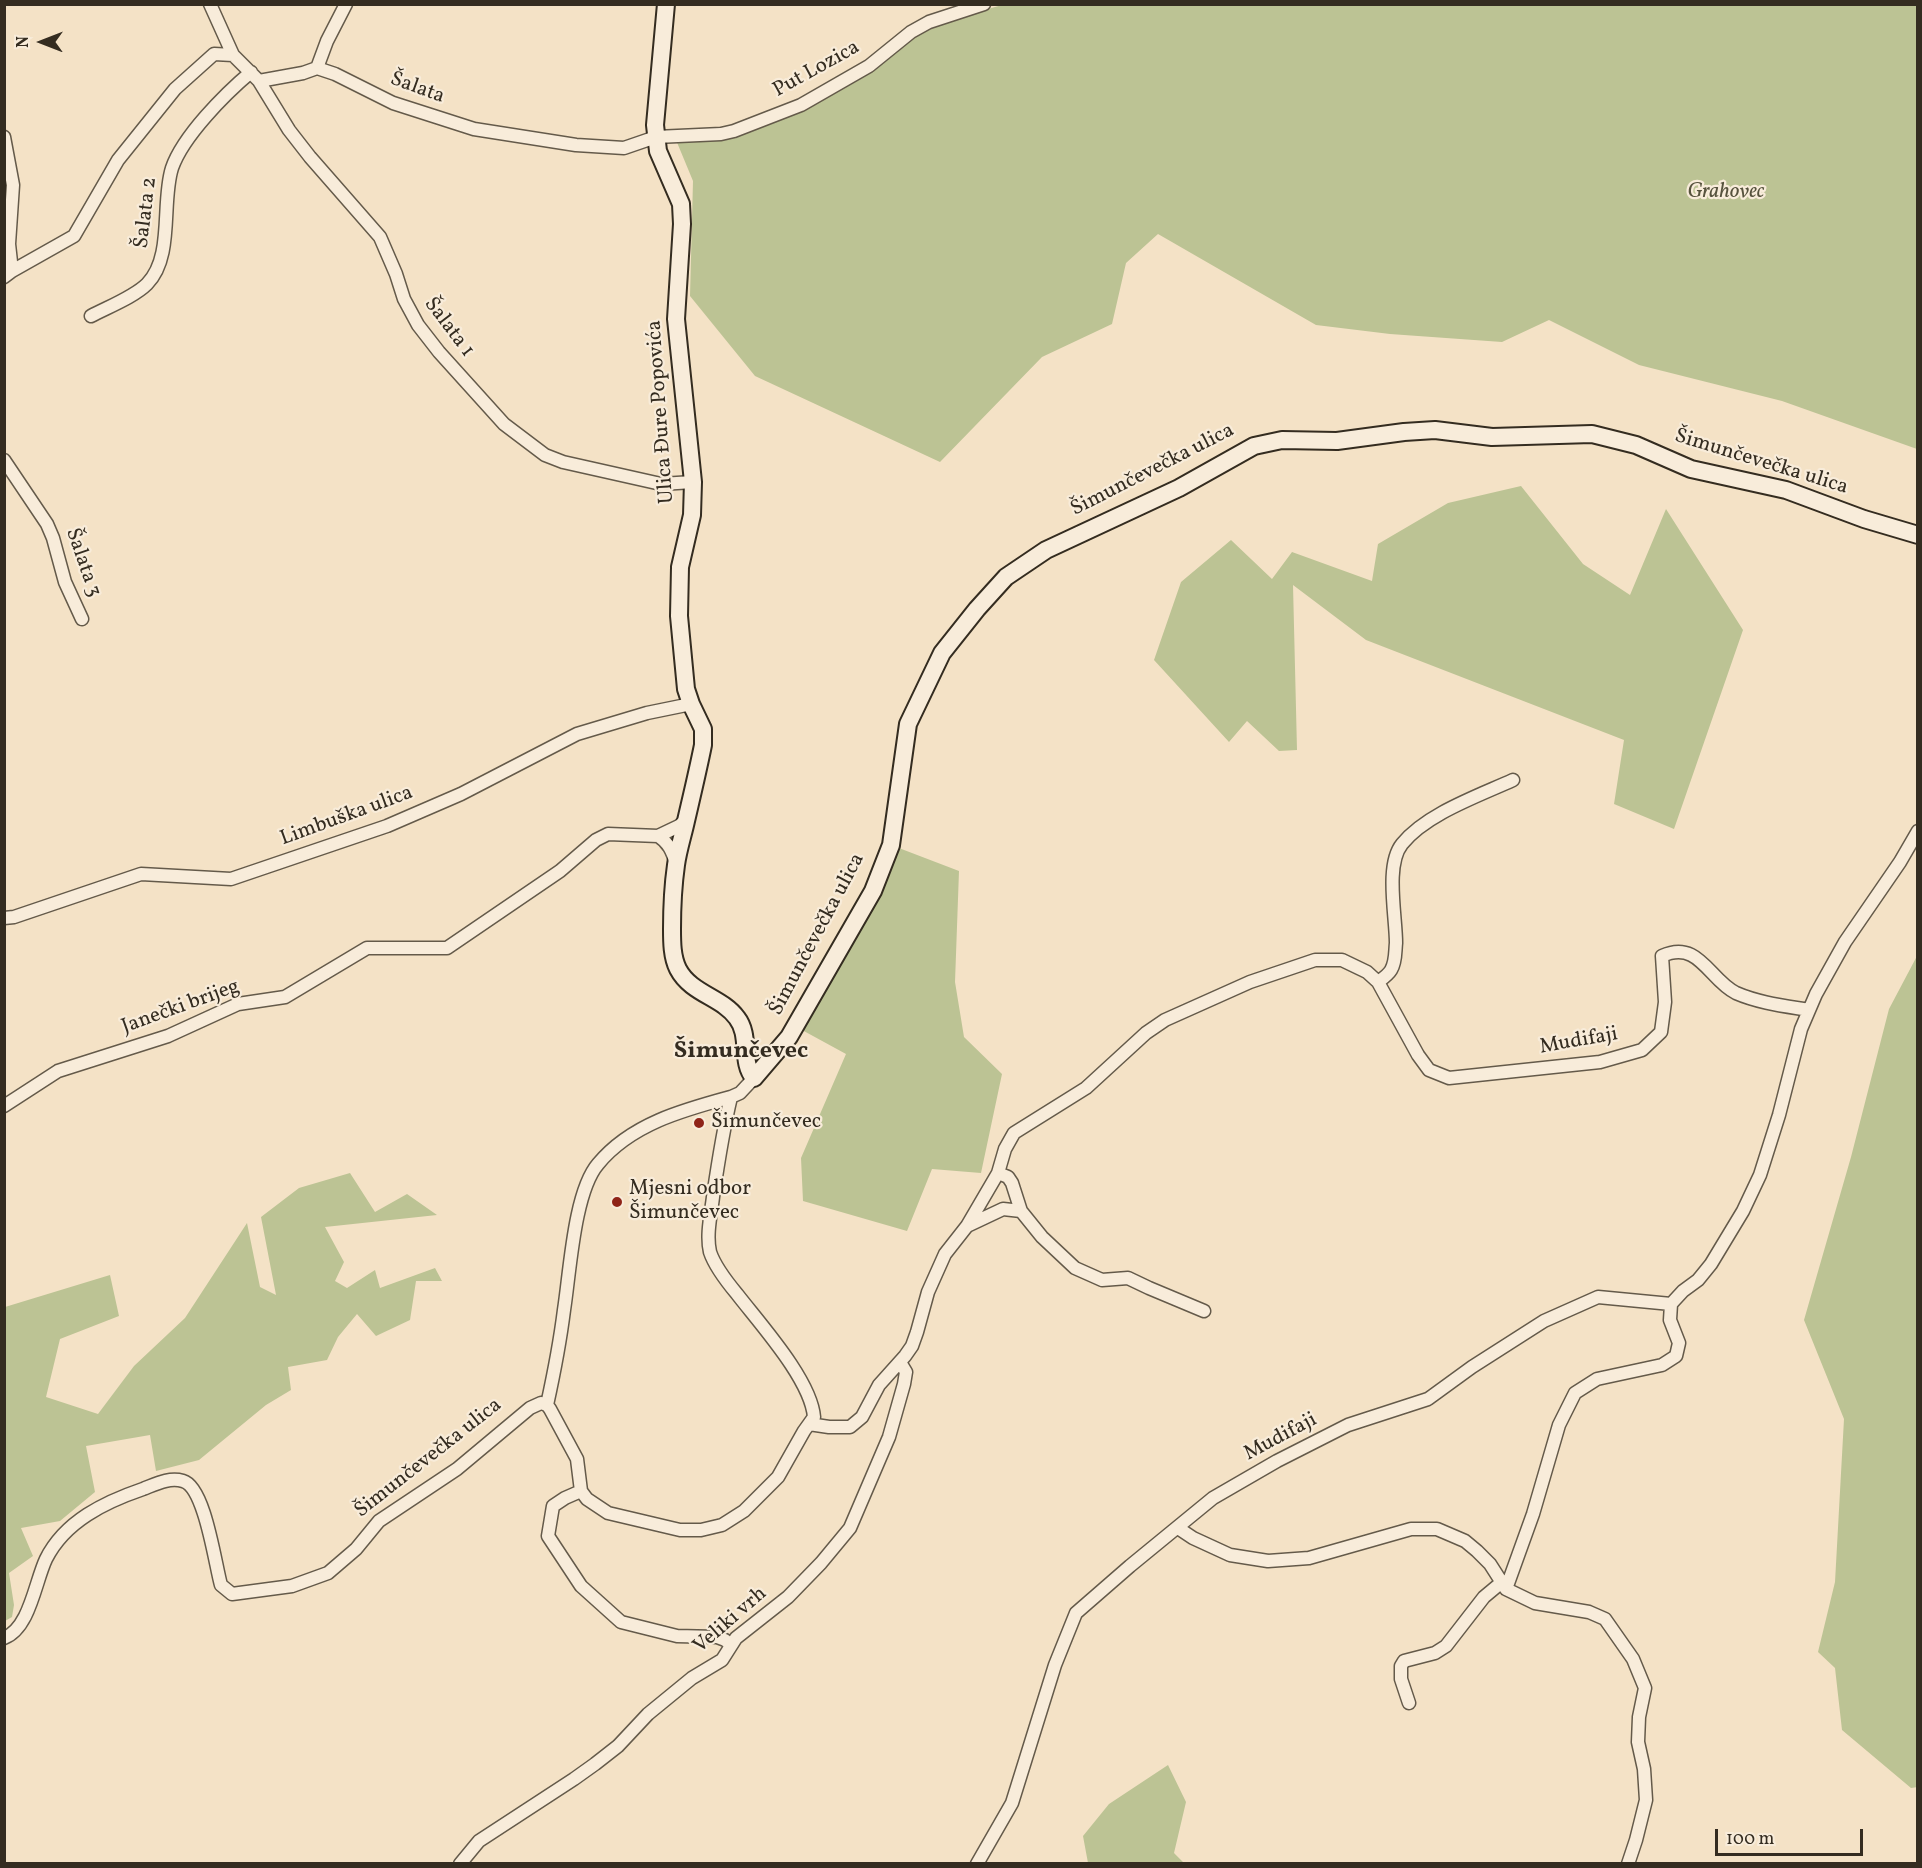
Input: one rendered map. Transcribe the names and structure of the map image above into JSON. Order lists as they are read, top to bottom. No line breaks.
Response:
{"streets":{"street":["Put Lozica","Šalata","Šalata 2","Šalata 1","Ulica Đure Popovića","Šimunčevečka ulica","Šalata 3","Limbuška ulica","Janečki brijeg","Mudifaji","Veliki vrh"]},"crossings":[["Put Lozica","Šalata"],["Put Lozica","Ulica Đure Popovića"],["Šalata","Ulica Đure Popovića"],["Šalata 2","Šalata 1"],["Šalata 1","Ulica Đure Popovića"],["Ulica Đure Popovića","Šimunčevečka ulica"],["Ulica Đure Popovića","Limbuška ulica"]],"districts":["Šimunčevec"],"parks":["Grahovec"],"places":["Šimunčevec","Mjesni odbor Šimunčevec"],"scale_bar":"100 m","north":"left"}
